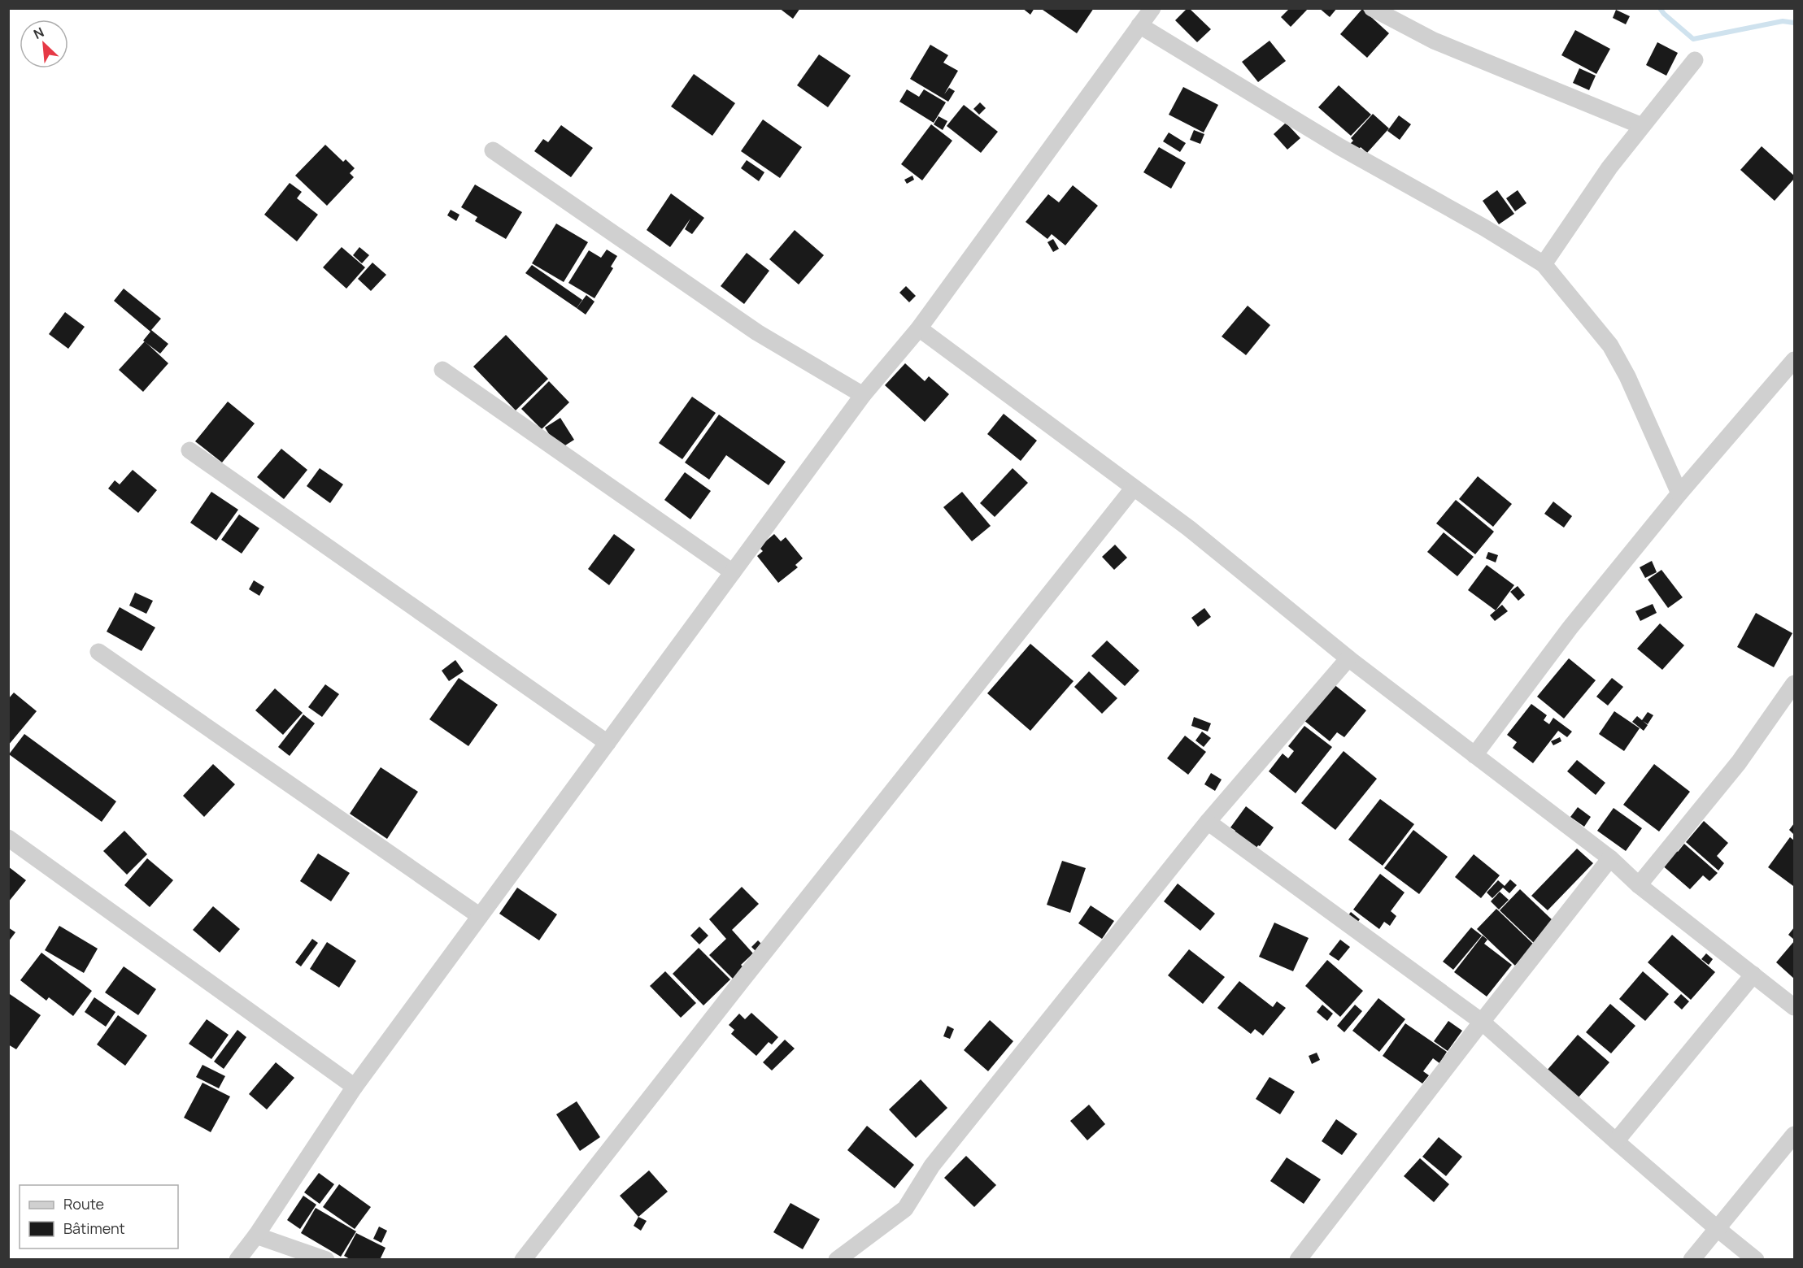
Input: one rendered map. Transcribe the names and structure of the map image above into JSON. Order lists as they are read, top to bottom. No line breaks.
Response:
{"legend":["Route","Bâtiment"],"north":"top left"}
